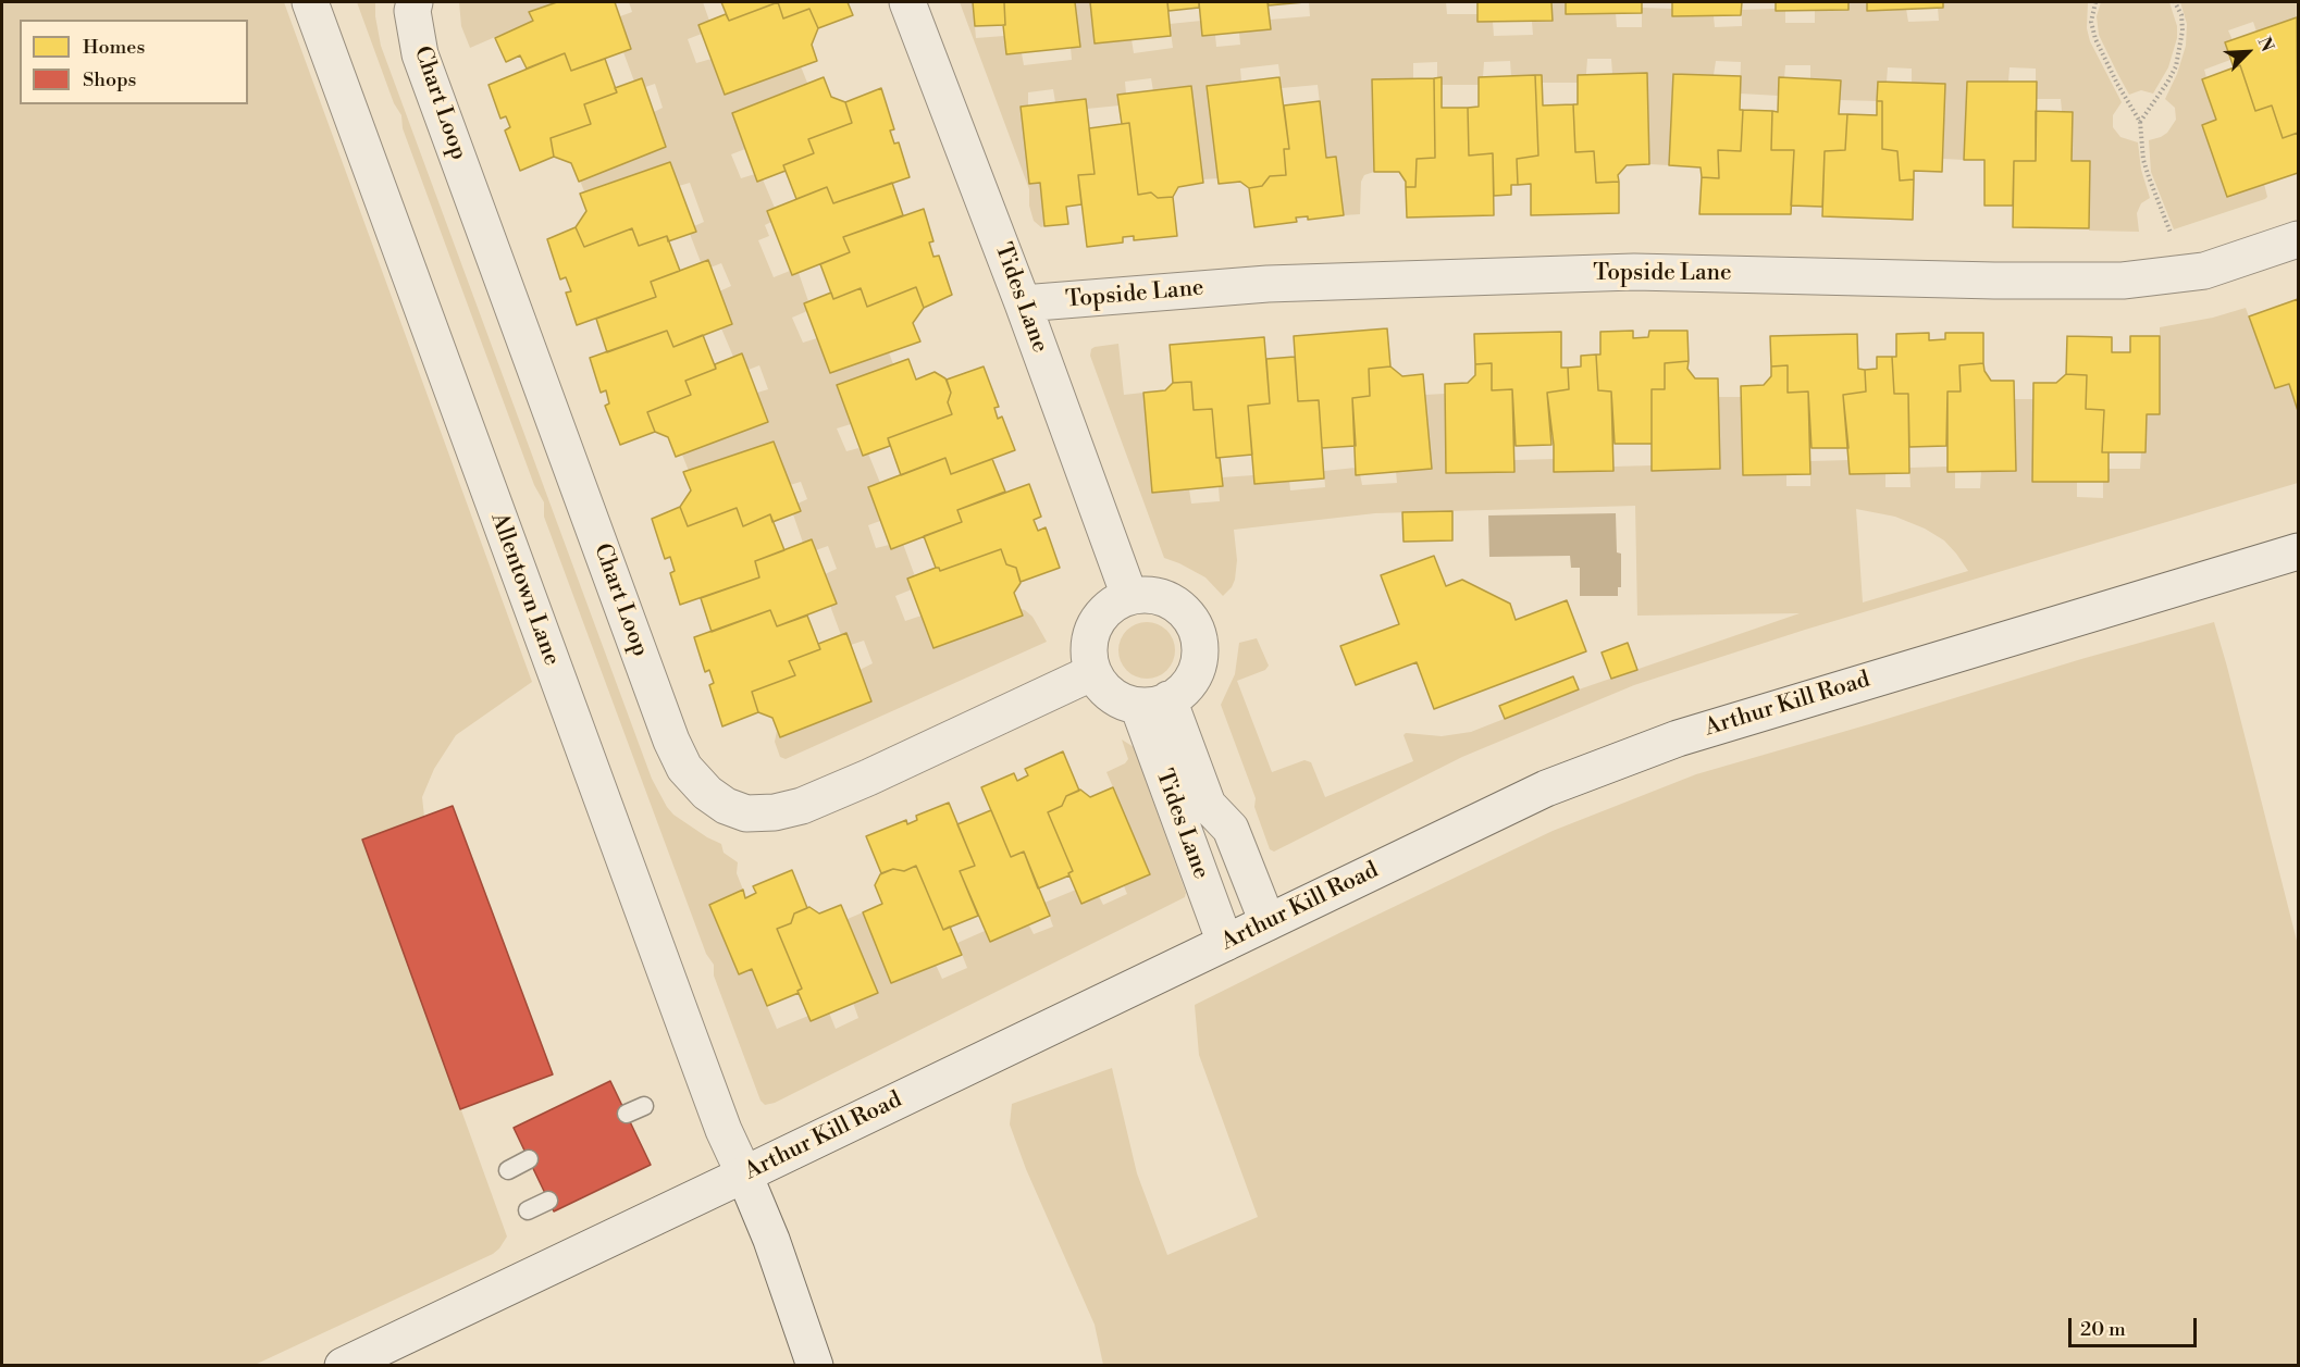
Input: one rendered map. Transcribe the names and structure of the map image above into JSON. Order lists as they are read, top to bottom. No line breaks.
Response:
{"streets":{"street":["Chart Loop","Topside Lane","Tides Lane","Allentown Lane","Arthur Kill Road"]},"crossings":[["Chart Loop","Tides Lane"],["Topside Lane","Tides Lane"],["Tides Lane","Arthur Kill Road"],["Allentown Lane","Arthur Kill Road"]],"legend":["Homes","Shops"],"scale_bar":"20 m","north":"top right"}
